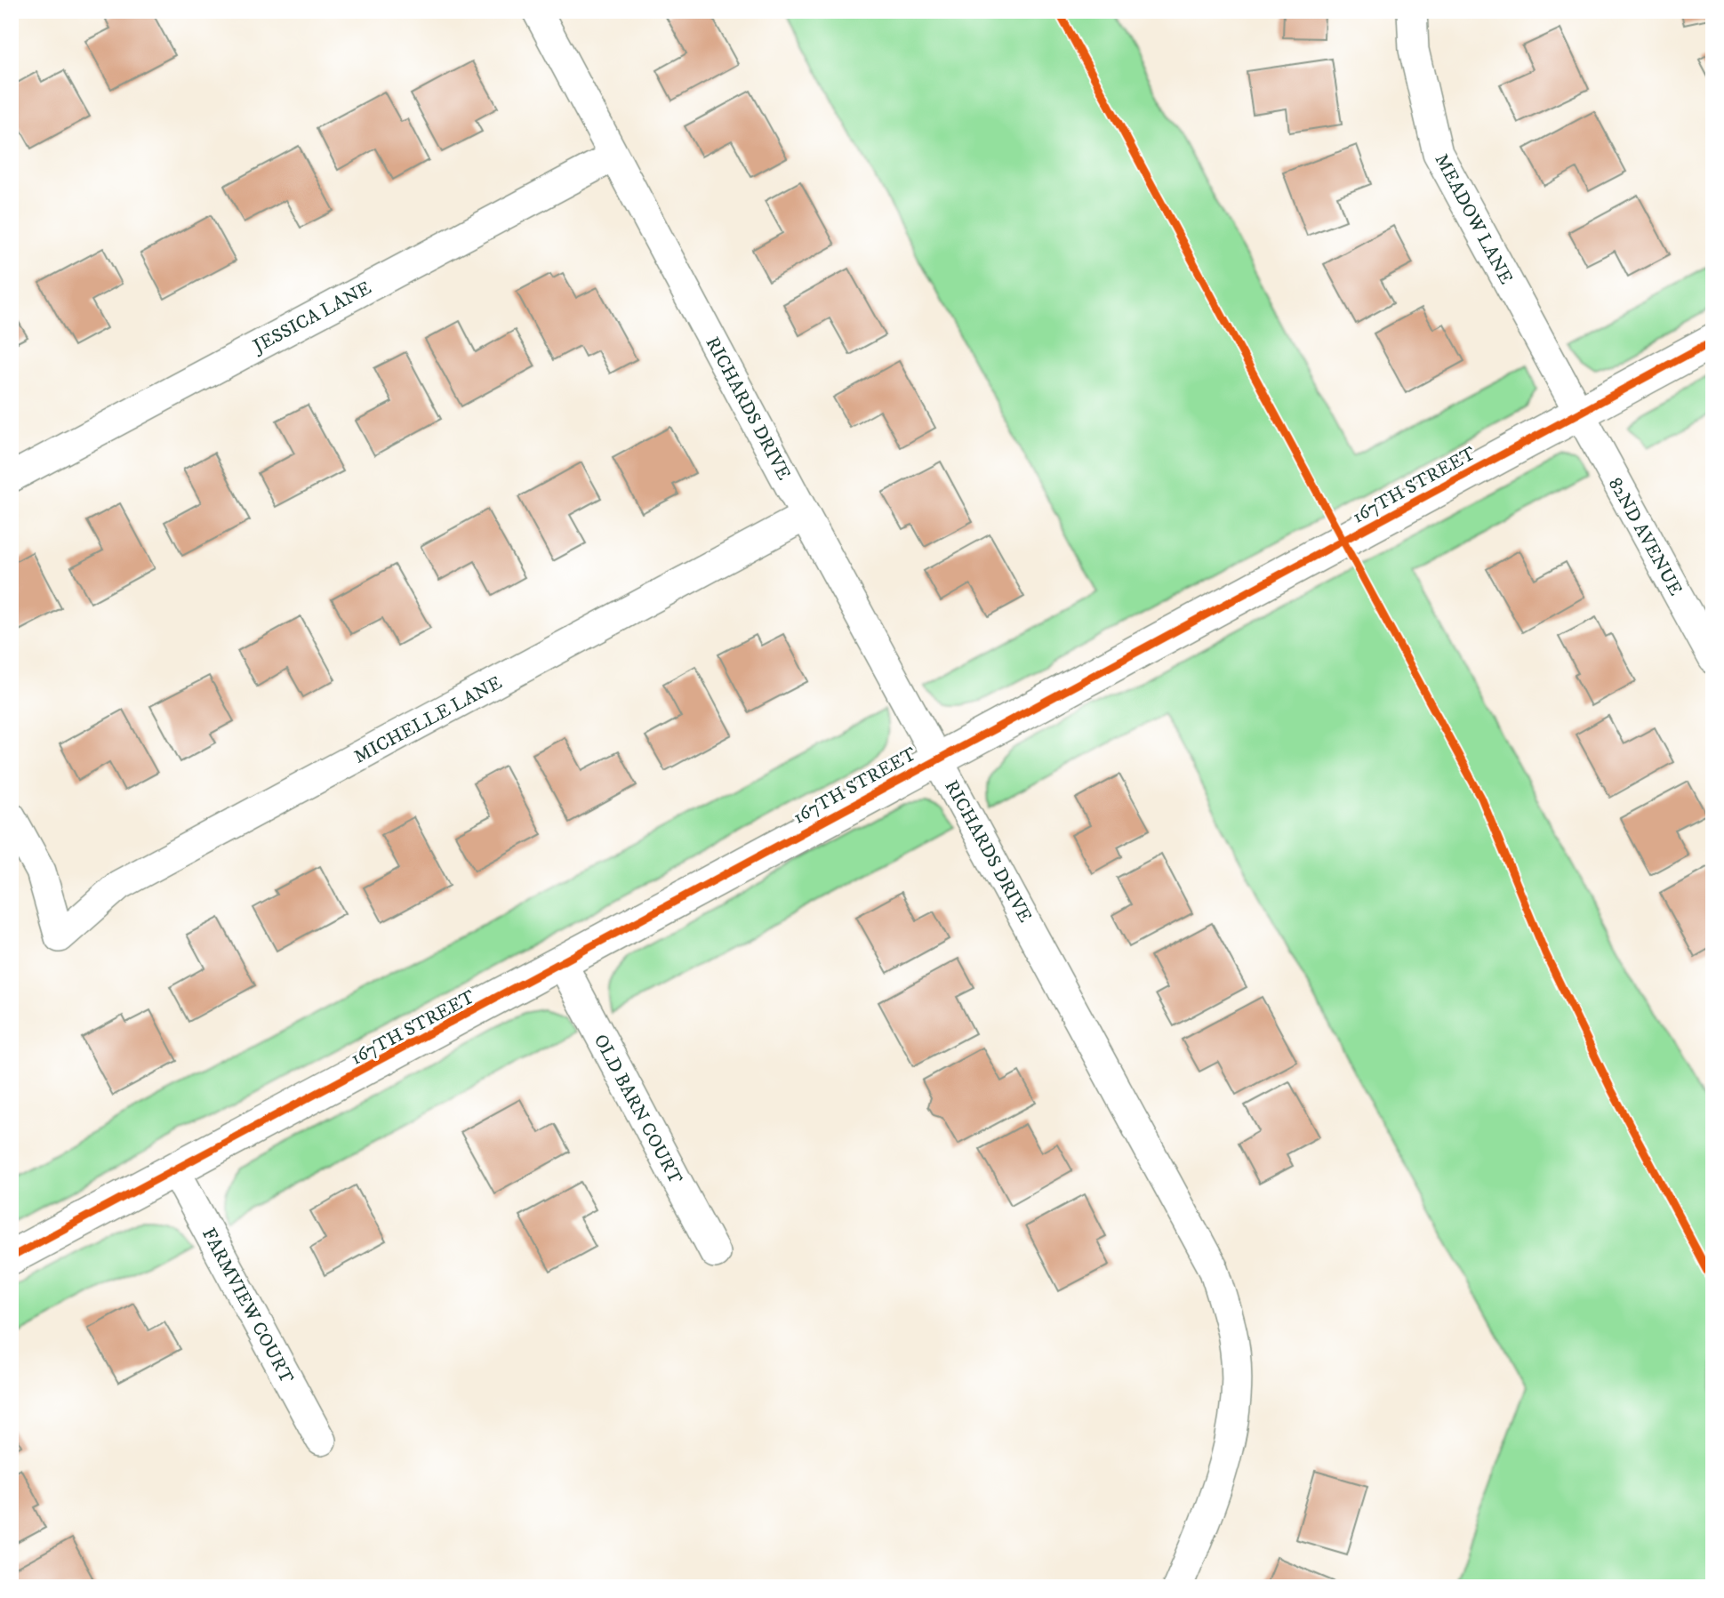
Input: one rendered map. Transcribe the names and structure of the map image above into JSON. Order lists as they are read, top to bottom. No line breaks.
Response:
{"streets":{"street":["MEADOW LANE","JESSICA LANE","RICHARDS DRIVE","167TH STREET","82ND AVENUE","MICHELLE LANE","OLD BARN COURT","FARMVIEW COURT"]},"crossings":[["MEADOW LANE","167TH STREET"],["MEADOW LANE","82ND AVENUE"],["JESSICA LANE","RICHARDS DRIVE"],["RICHARDS DRIVE","167TH STREET"],["RICHARDS DRIVE","MICHELLE LANE"],["167TH STREET","82ND AVENUE"],["167TH STREET","OLD BARN COURT"],["167TH STREET","FARMVIEW COURT"]]}
